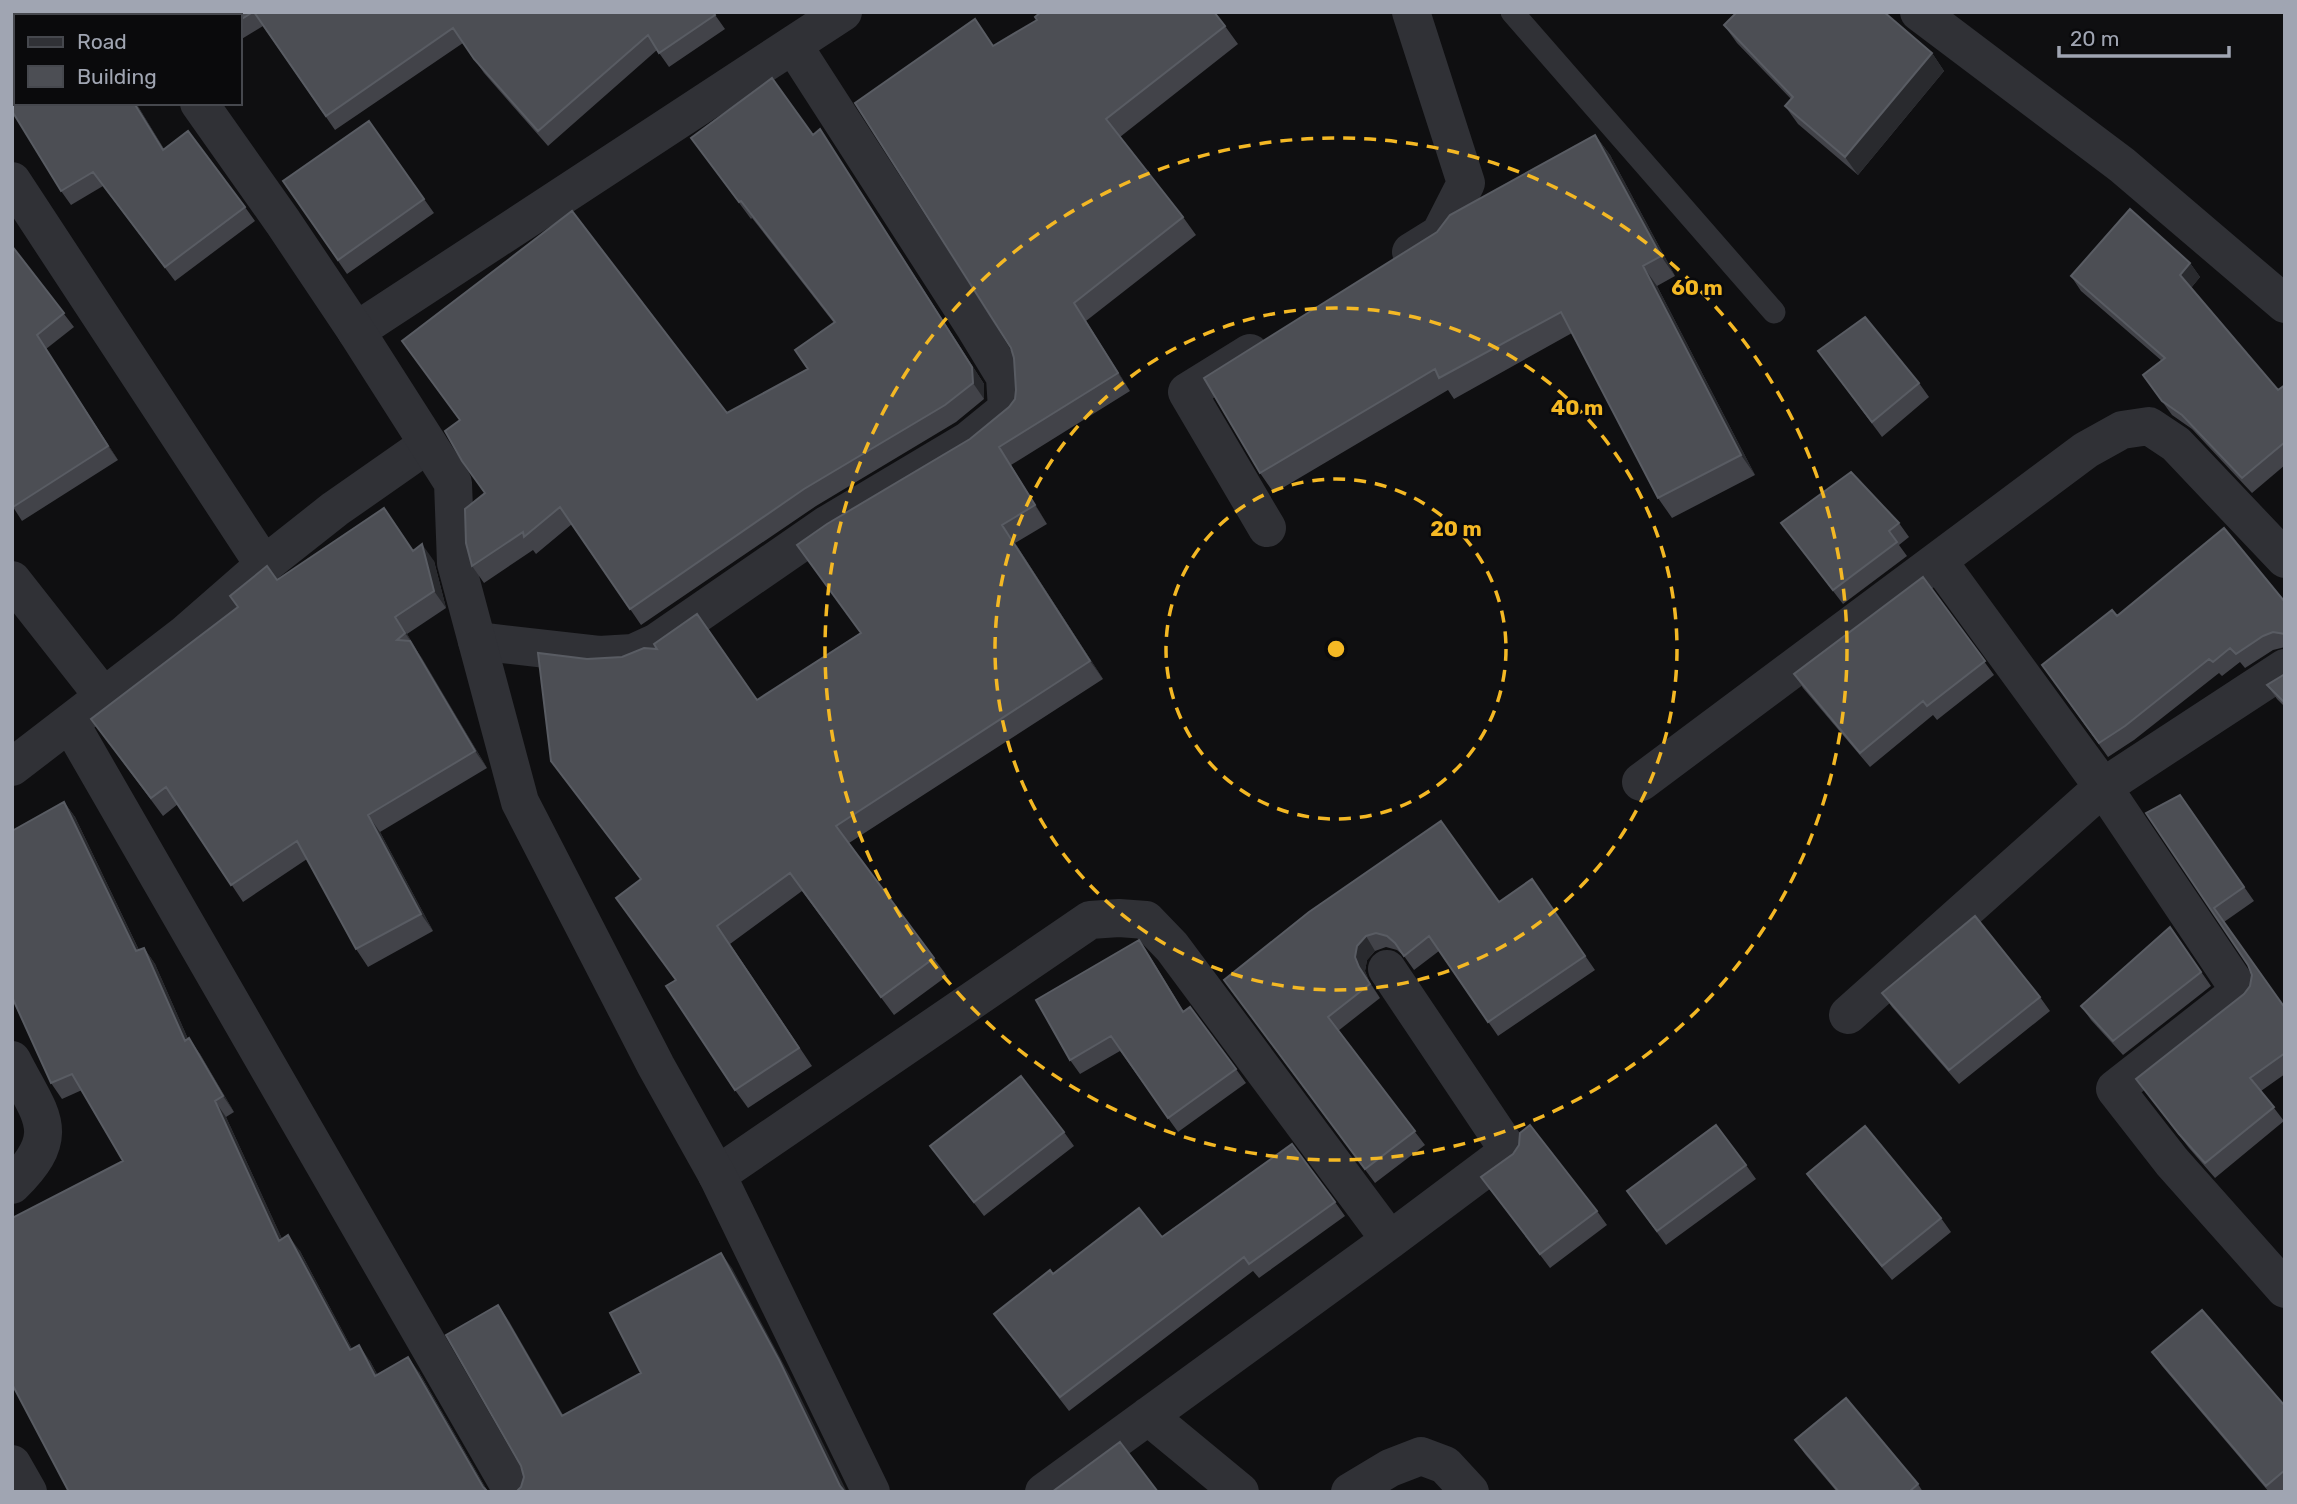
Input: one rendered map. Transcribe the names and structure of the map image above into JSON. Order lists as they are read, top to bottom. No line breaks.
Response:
{"legend":["Road","Building"],"scale_bar":"20 m","rings":["60 m","40 m","20 m"]}
